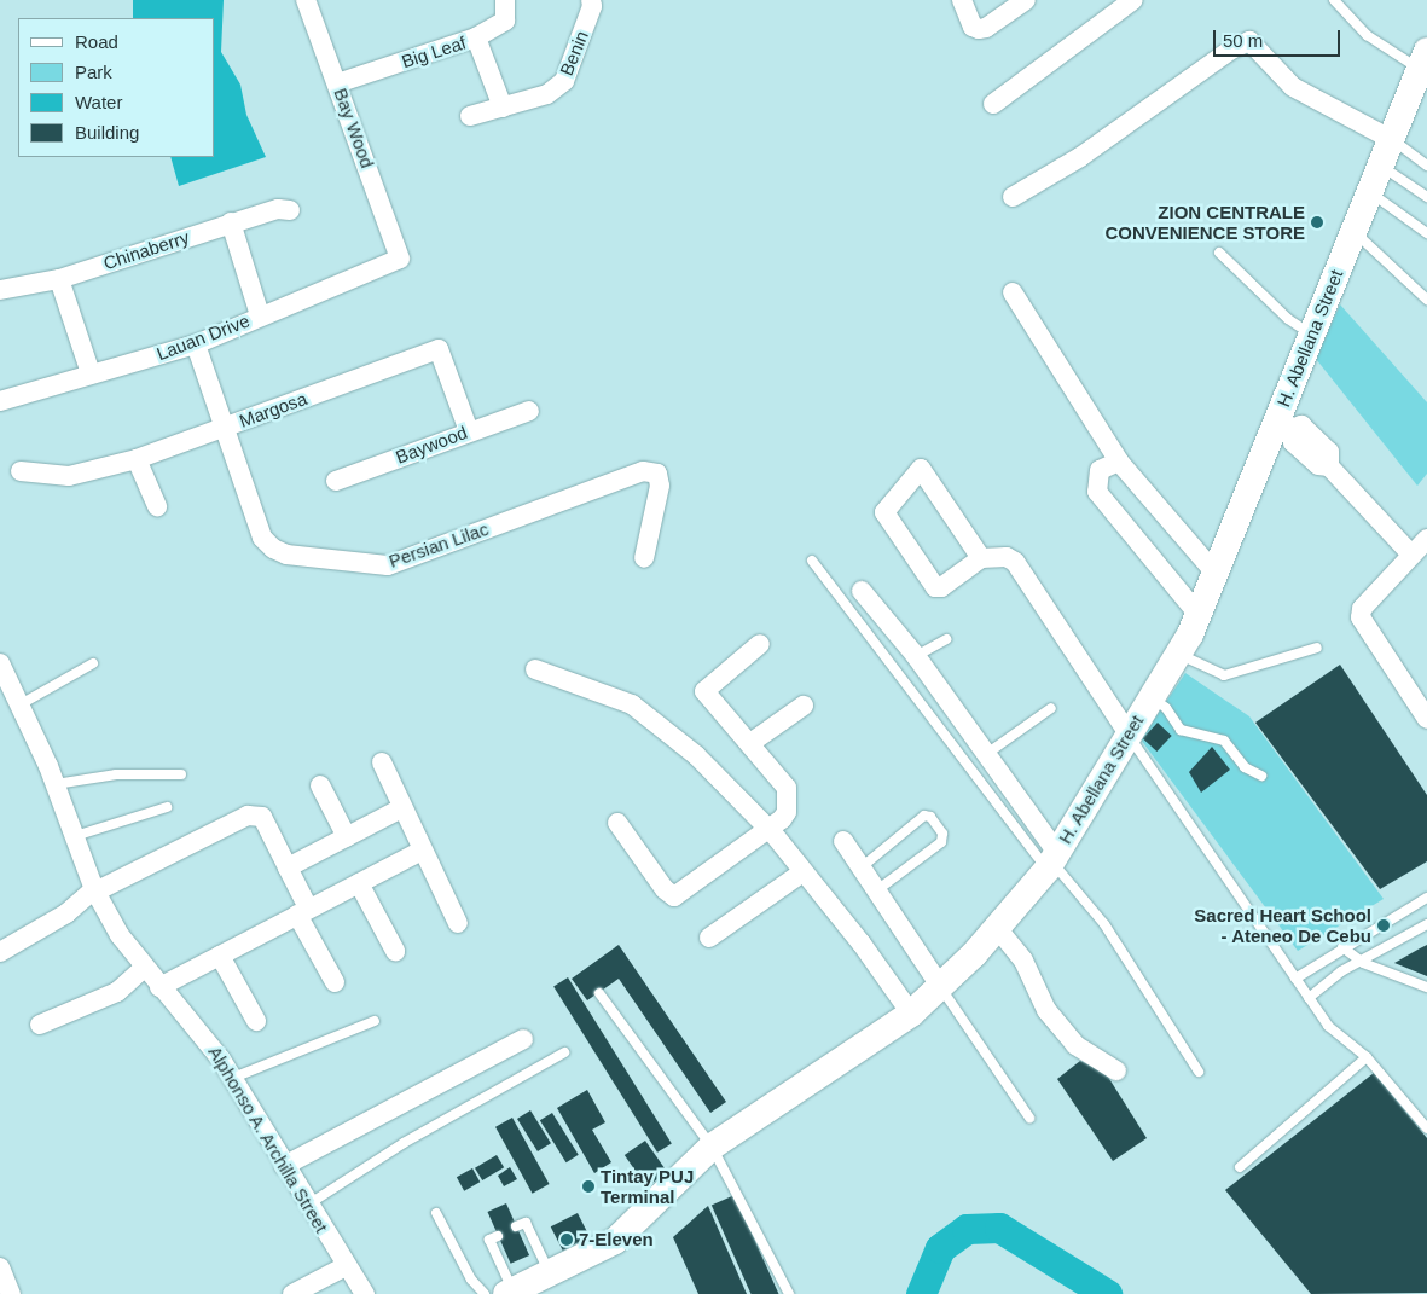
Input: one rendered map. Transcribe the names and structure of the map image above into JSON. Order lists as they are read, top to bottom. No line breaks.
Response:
{"streets":{"main road":["H. Abellana Street"],"street":["Big Leaf","Benin","Bay Wood","Chinaberry","Lauan Drive","Margosa","Baywood","Persian Lilac","Alphonso A. Archilla Street"]},"crossings":[["Big Leaf","Bay Wood"],["Bay Wood","Lauan Drive"],["Lauan Drive","Persian Lilac"],["Margosa","Baywood"],["Margosa","Persian Lilac"]],"places":["ZION CENTRALE CONVENIENCE STORE","Sacred Heart School - Ateneo De Cebu","Tintay PUJ Terminal","7-Eleven"],"legend":["Road","Park","Water","Building"],"scale_bar":"50 m"}
